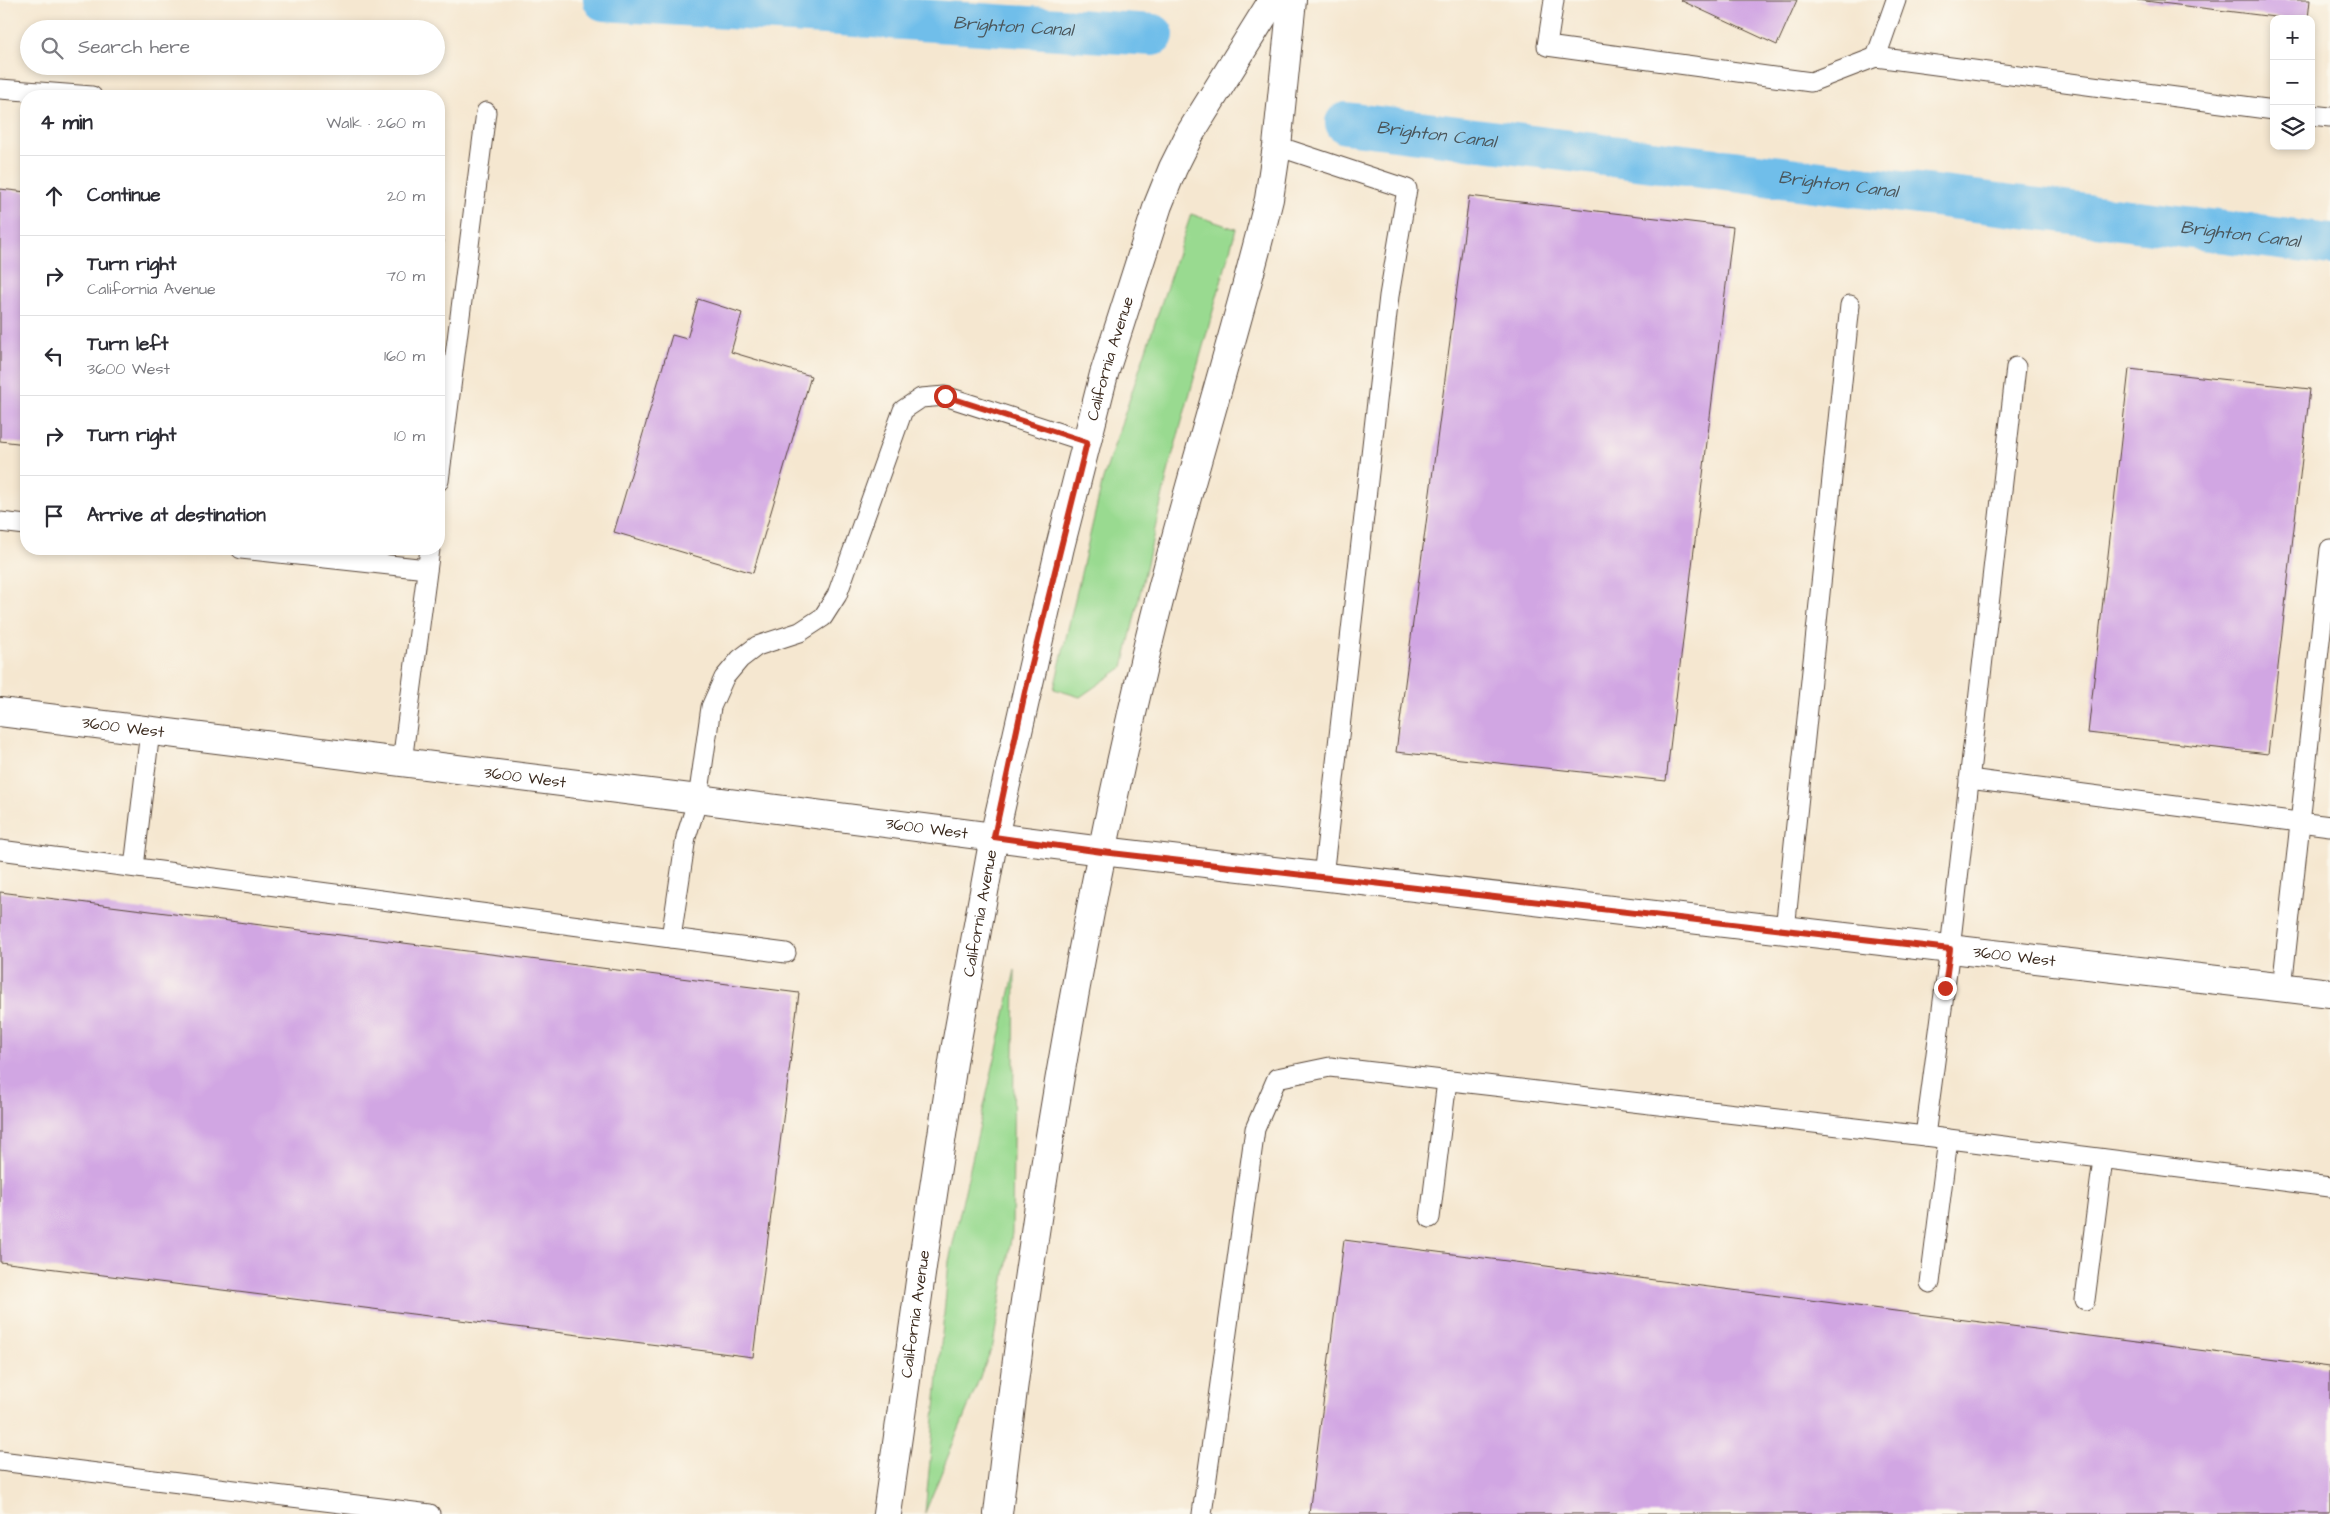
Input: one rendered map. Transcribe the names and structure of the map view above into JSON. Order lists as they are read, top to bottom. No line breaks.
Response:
{"streets":{"main road":["California Avenue","3600 West"]},"crossings":[["California Avenue","3600 West"]],"water":["Brighton Canal"],"page":{"map_buttons":["+","−"],"search":"Search here","heading":["4 min","Walk · 260 m"],"list":[["Continue","20 m"],["Turn right","California Avenue","70 m"],["Turn left","3600 West","160 m"],["Turn right","10 m"],"Arrive at destination"]}}
